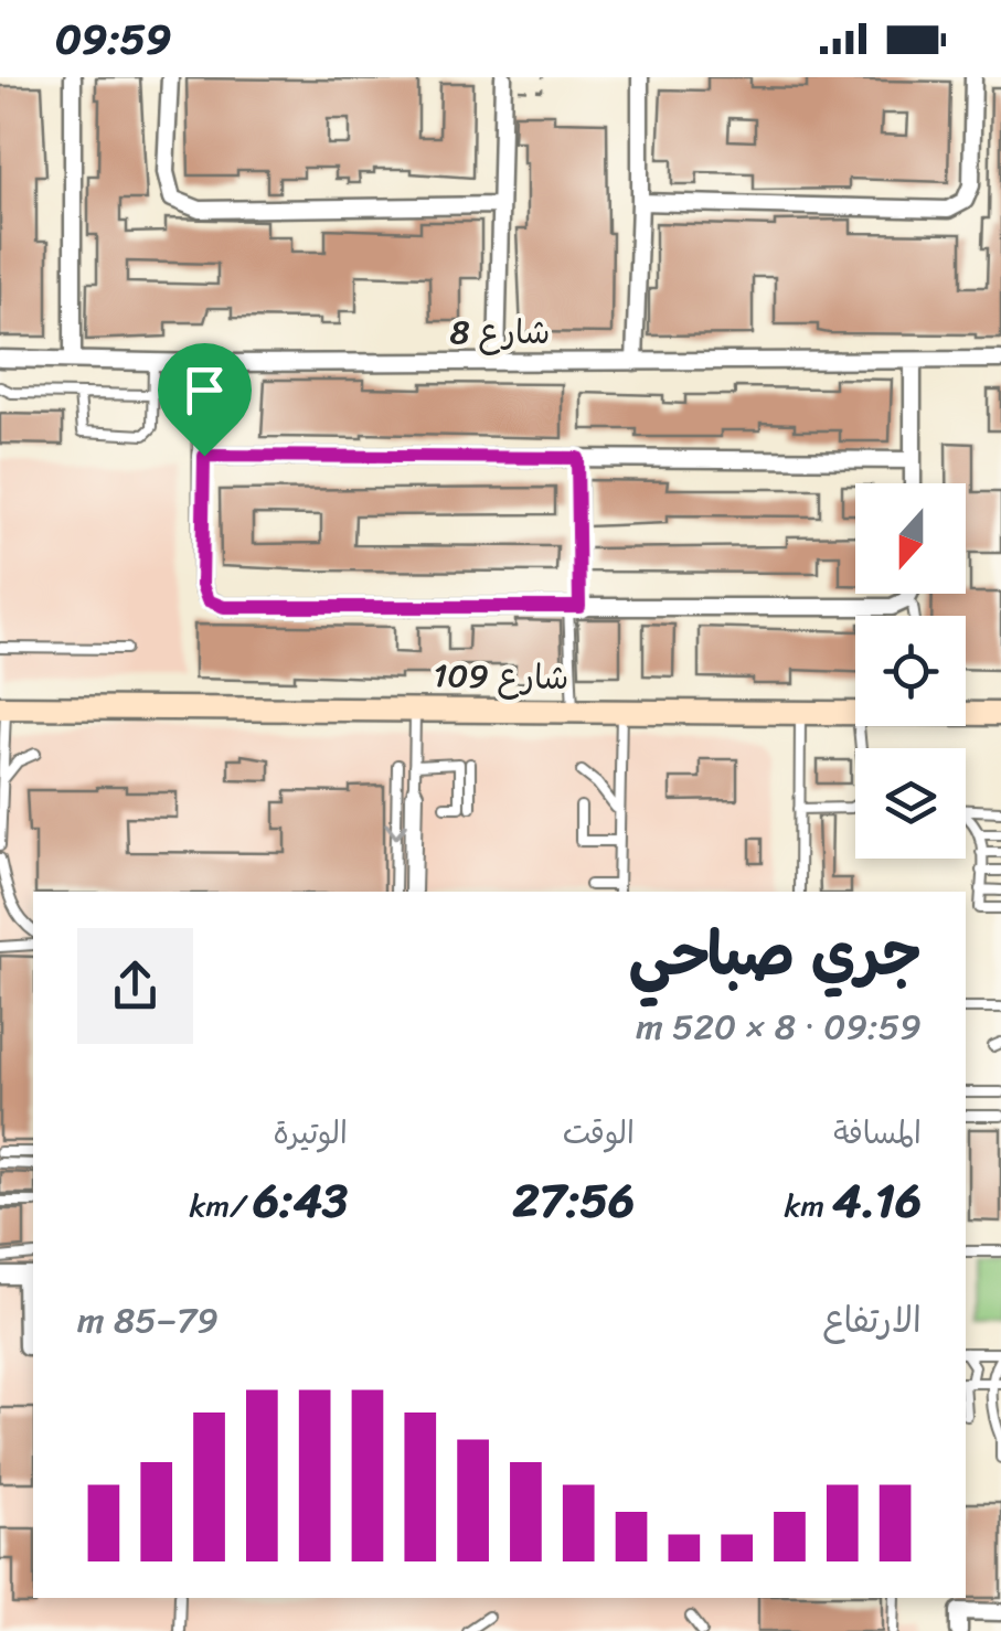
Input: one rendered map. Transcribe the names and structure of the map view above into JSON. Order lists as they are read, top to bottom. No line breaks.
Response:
{"streets":{"street":["شارع 8","شارع 109"]},"north":"bottom","page":{"status":"09:59","heading":["جري صباحي","09:59 · 8 × 520 m"],"stats":[["المسافة","4.16 km"],["الوقت","27:56"],["الوتيرة","6:43 /km"]],"chart":["الارتفاع","79–85 m"]}}
